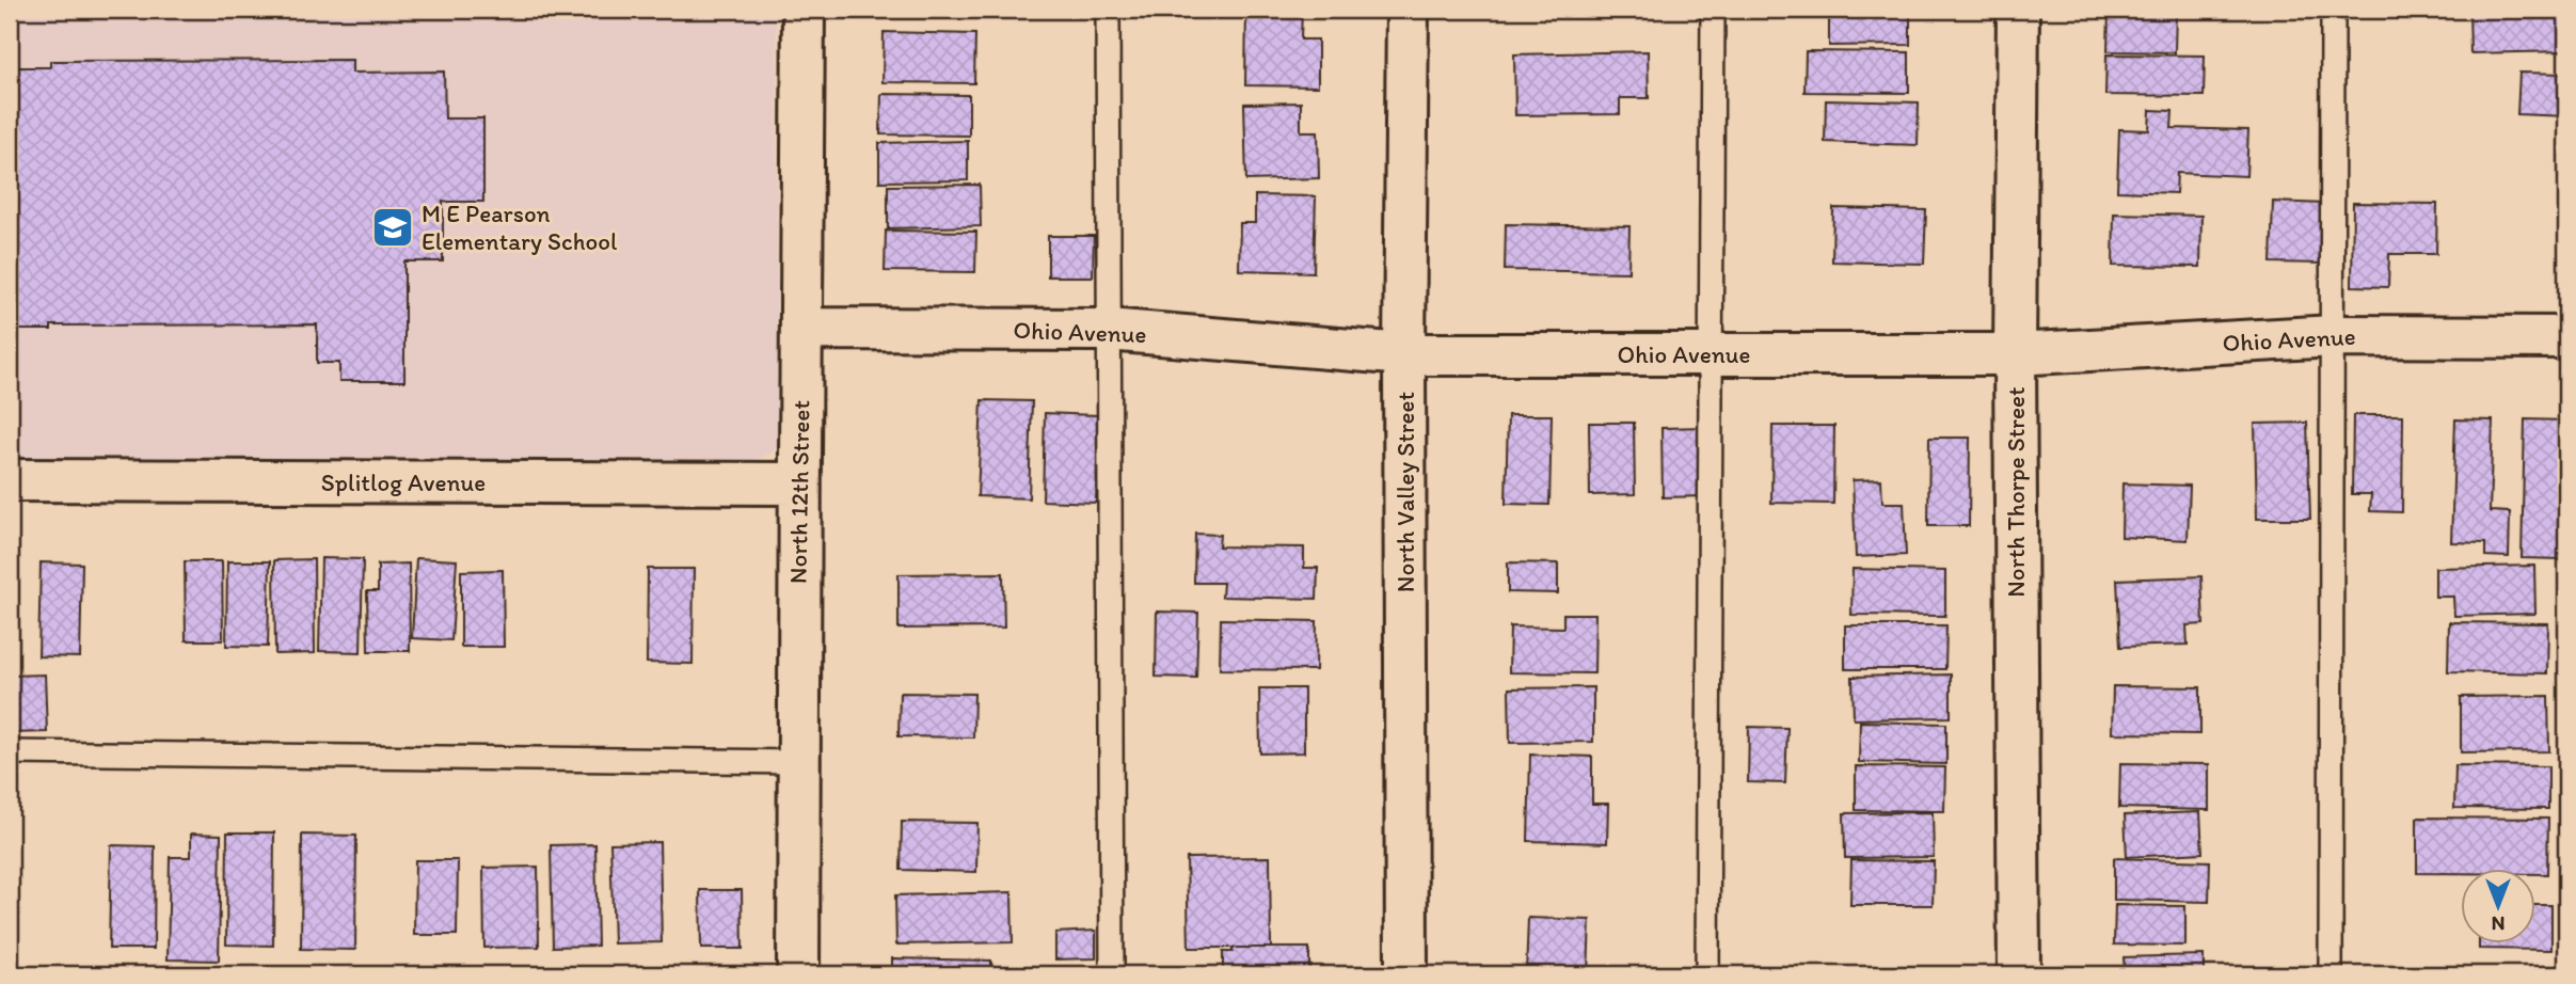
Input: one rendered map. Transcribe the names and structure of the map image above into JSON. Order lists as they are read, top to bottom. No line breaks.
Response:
{"streets":{"street":["Ohio Avenue","Splitlog Avenue","North 12th Street","North Valley Street","North Thorpe Street"]},"crossings":[["Ohio Avenue","North 12th Street"],["Ohio Avenue","North Valley Street"],["Ohio Avenue","North Thorpe Street"],["Splitlog Avenue","North 12th Street"]],"places":{"school or university":["M E Pearson Elementary School"]},"north":"bottom"}
